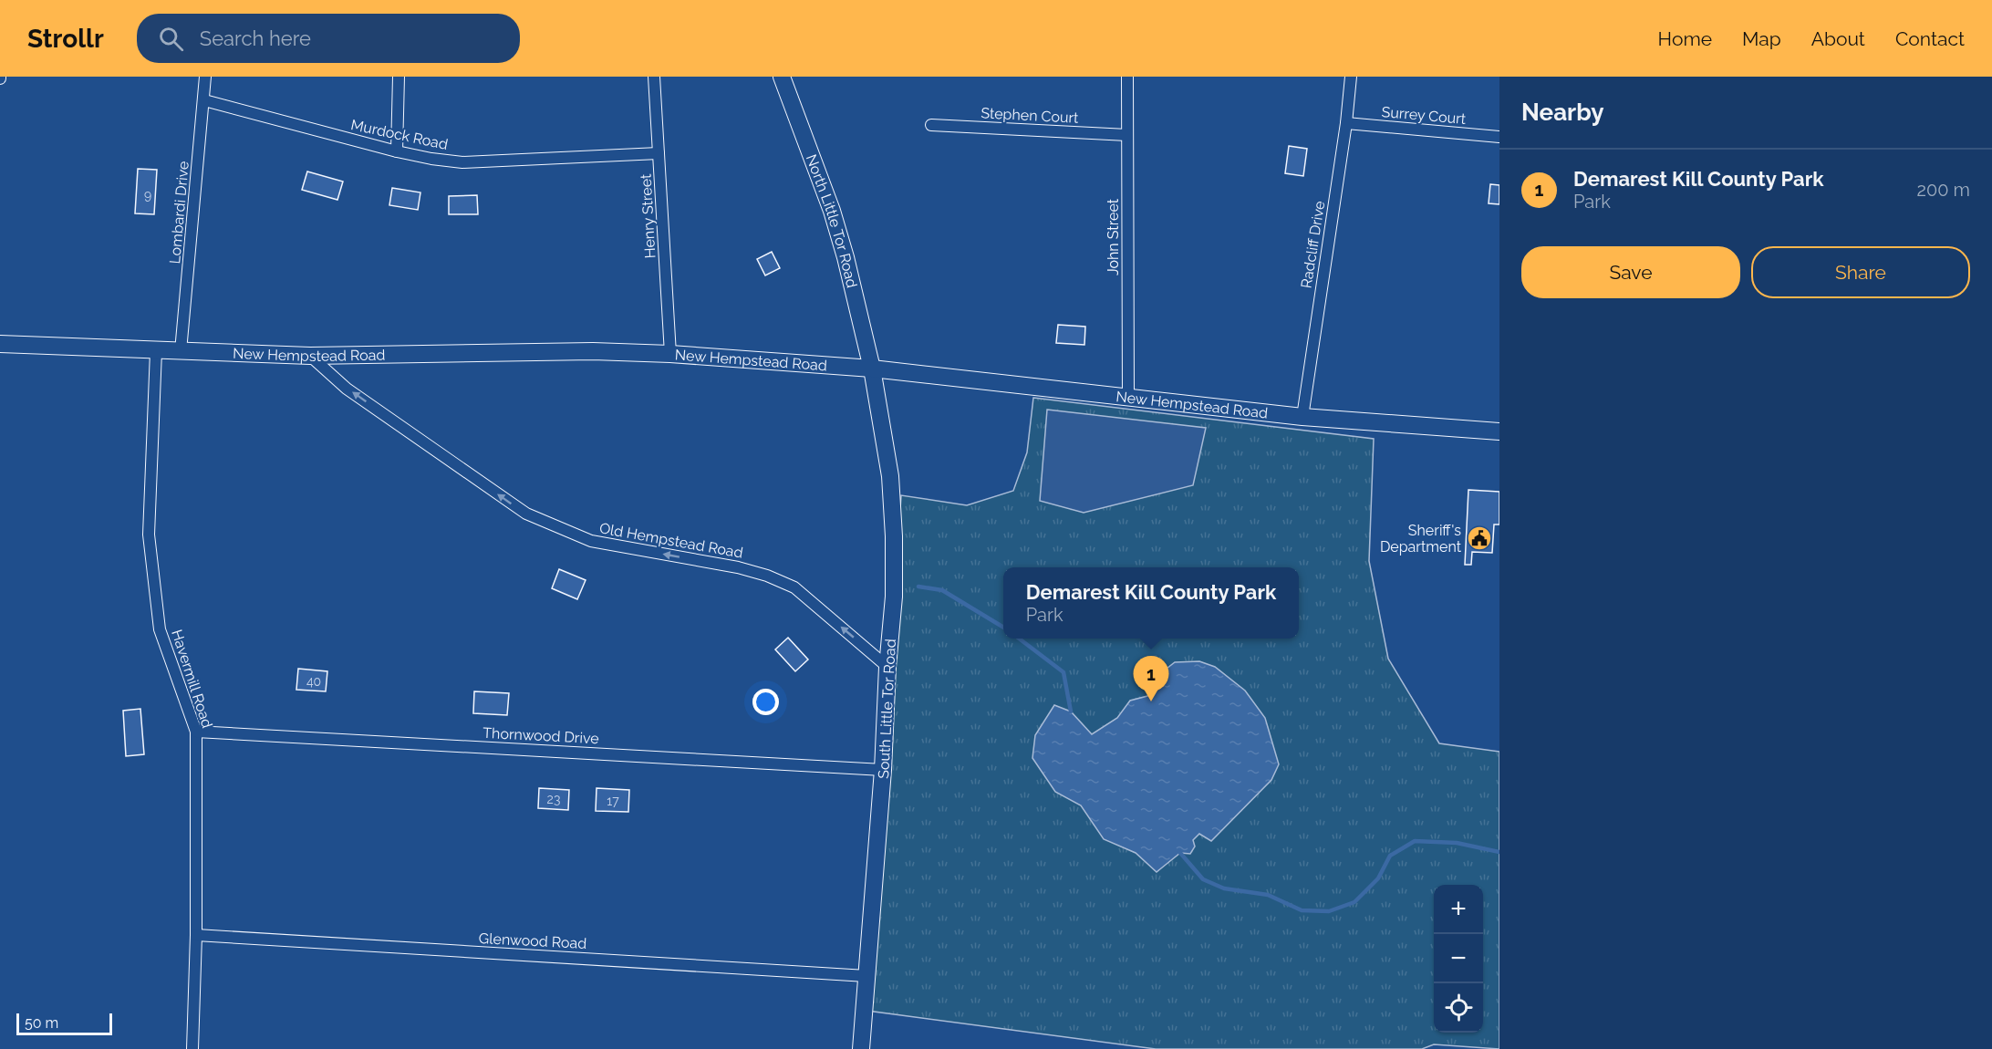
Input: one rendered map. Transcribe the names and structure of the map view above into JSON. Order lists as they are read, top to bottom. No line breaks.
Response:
{"streets":{"street":["Stephen Court","Surrey Court","Murdock Road","Lombardi Drive","Henry Street","North Little Tor Road","John Street","Radcliff Drive","New Hempstead Road","Old Hempstead Road","Havermill Road","South Little Tor Road","Thornwood Drive","Glenwood Road"]},"crossings":[["Stephen Court","John Street"],["Surrey Court","Radcliff Drive"],["Murdock Road","Lombardi Drive"],["Murdock Road","Henry Street"],["Lombardi Drive","New Hempstead Road"],["Henry Street","New Hempstead Road"],["North Little Tor Road","New Hempstead Road"],["North Little Tor Road","South Little Tor Road"],["John Street","New Hempstead Road"],["Radcliff Drive","New Hempstead Road"],["New Hempstead Road","Old Hempstead Road"],["New Hempstead Road","Havermill Road"],["New Hempstead Road","South Little Tor Road"],["Old Hempstead Road","South Little Tor Road"],["Havermill Road","Thornwood Drive"],["Havermill Road","Glenwood Road"],["South Little Tor Road","Thornwood Drive"],["South Little Tor Road","Glenwood Road"]],"one_way":["Old Hempstead Road"],"places":{"public building":["Sheriff's Department"]},"house_numbers":["9","40","23","17"],"scale_bar":"50 m","page":{"header":"Strollr","search":"Search here","nav":["Home","Map","About","Contact"],"heading":"Nearby","list":[{"mark":"1","name":"Demarest Kill County Park","note":"Park","value":"200 m"}],"buttons":["Save","Share"],"popup":["Demarest Kill County Park","Park"],"pins":"1","map_buttons":["+","−"],"scale":"50 m"}}
